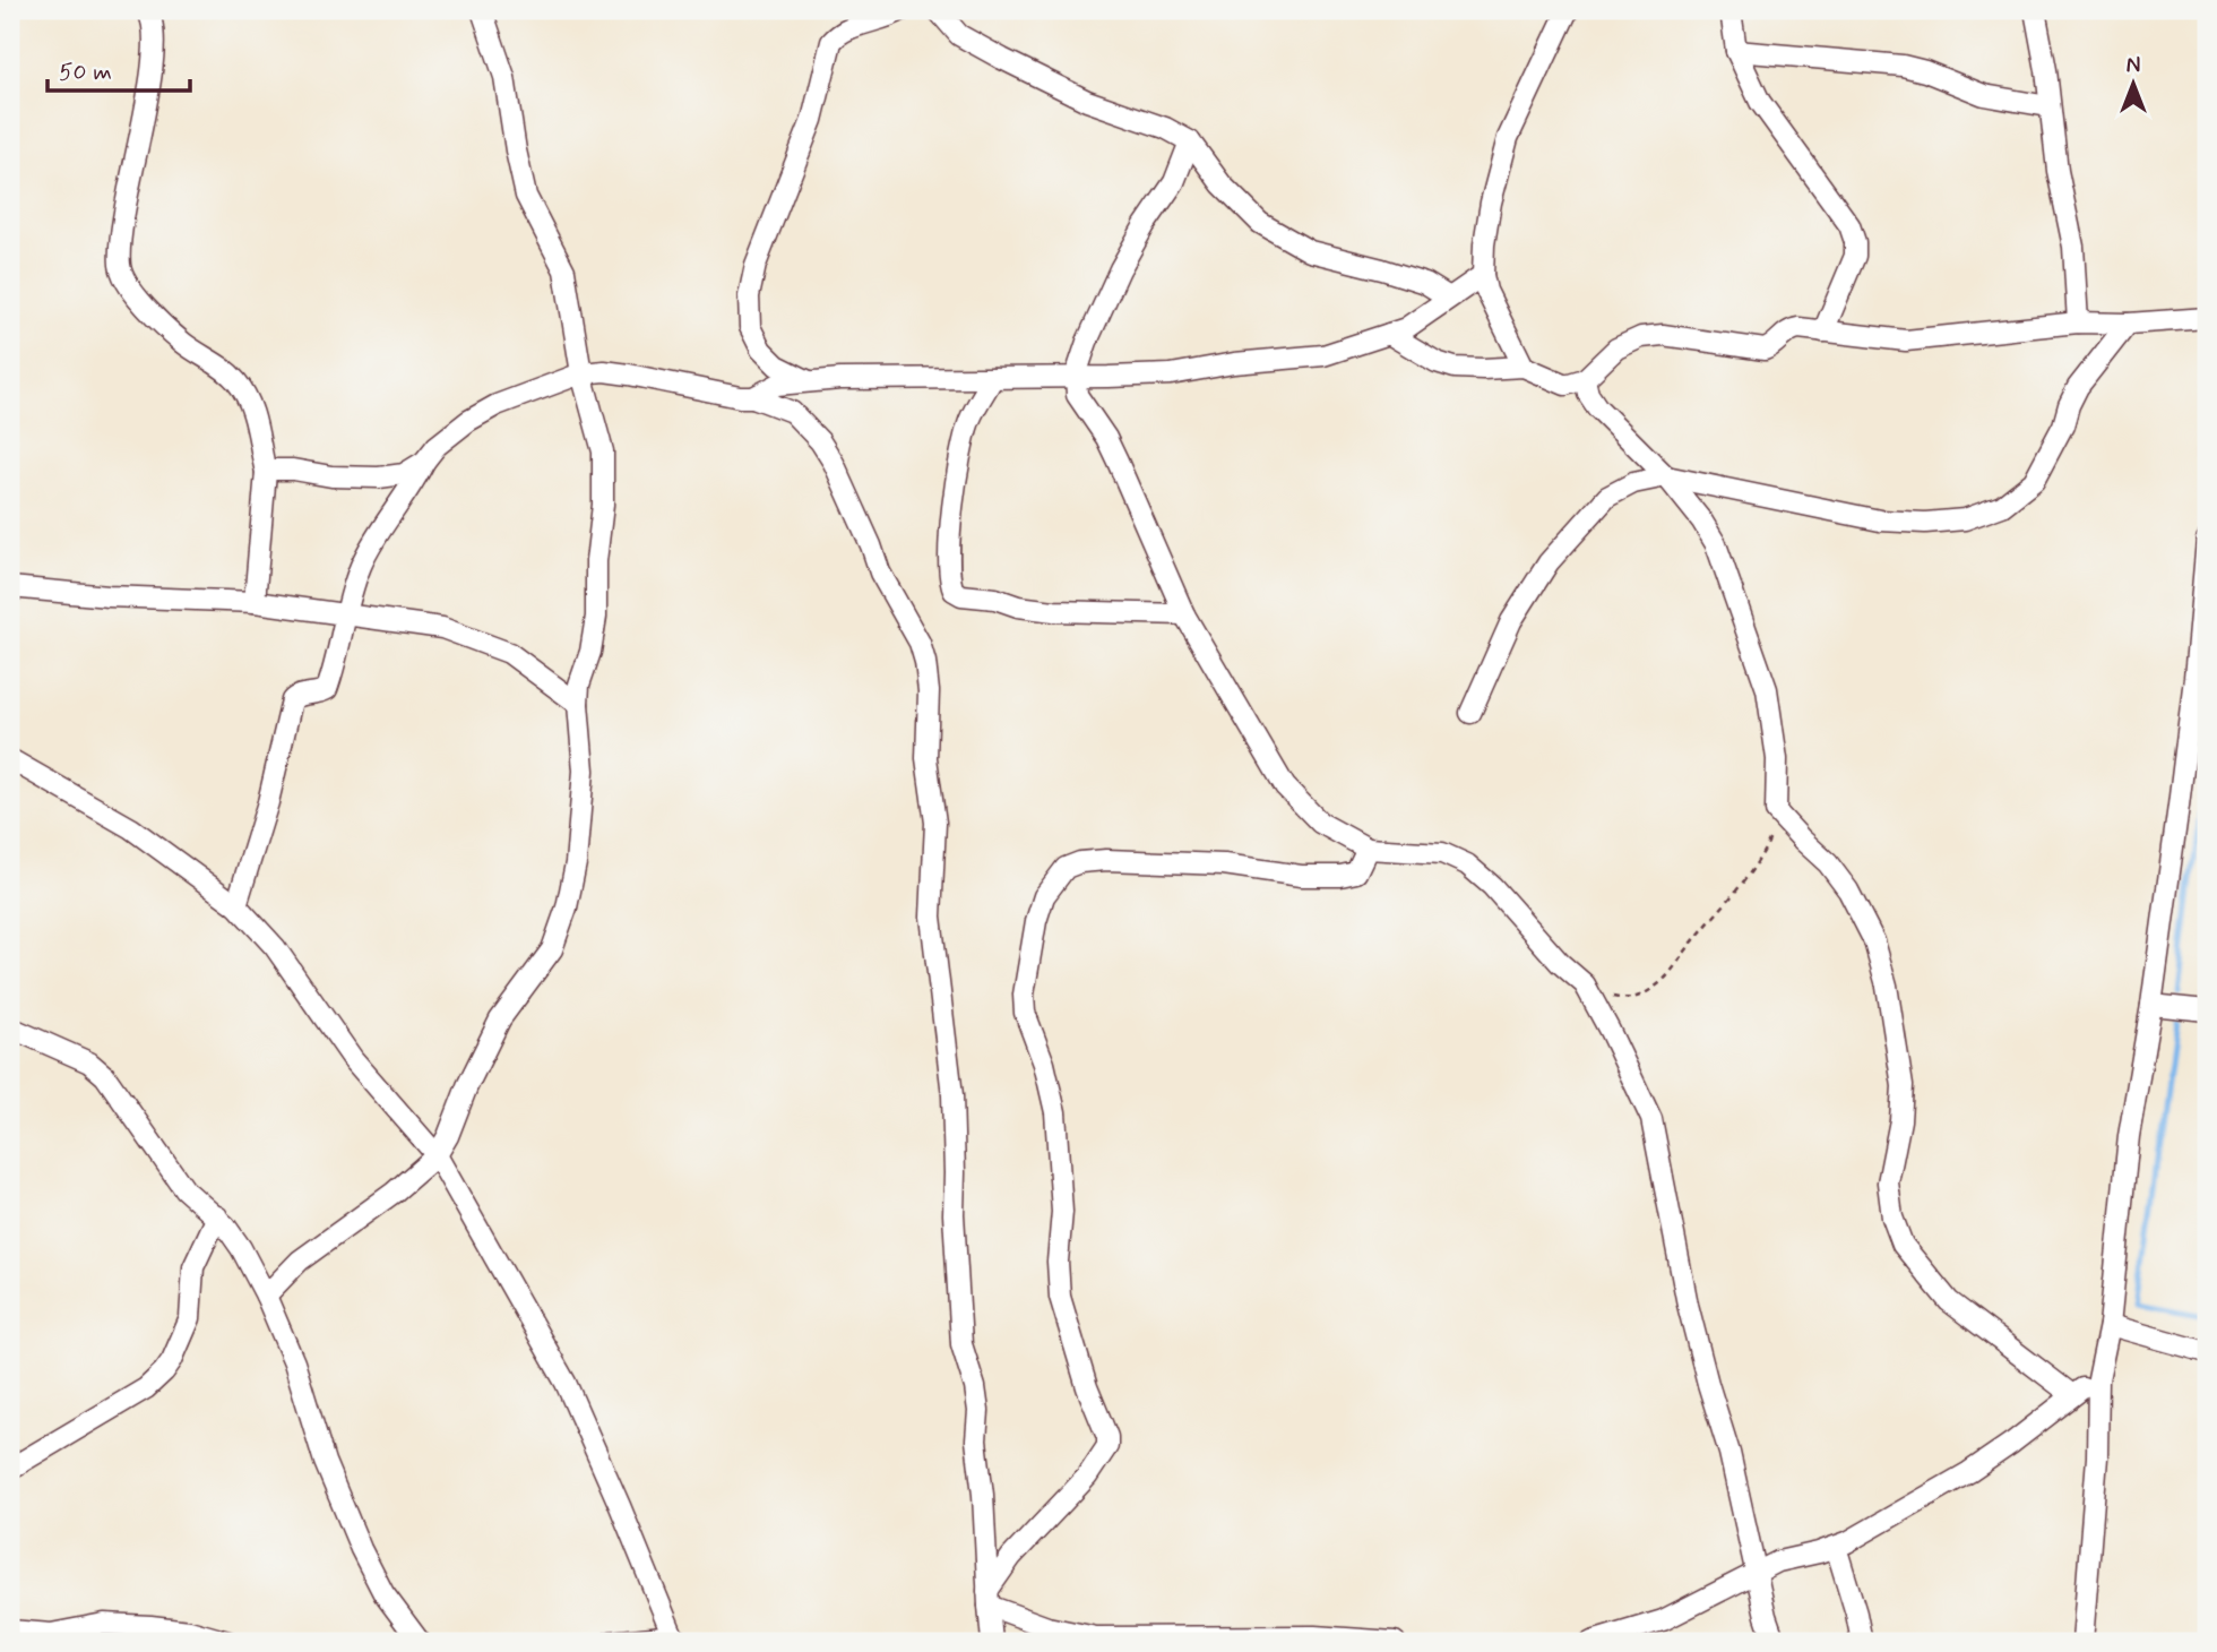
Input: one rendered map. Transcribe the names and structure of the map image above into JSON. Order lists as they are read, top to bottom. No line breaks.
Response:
{"scale_bar":"50 m","north":"top"}
